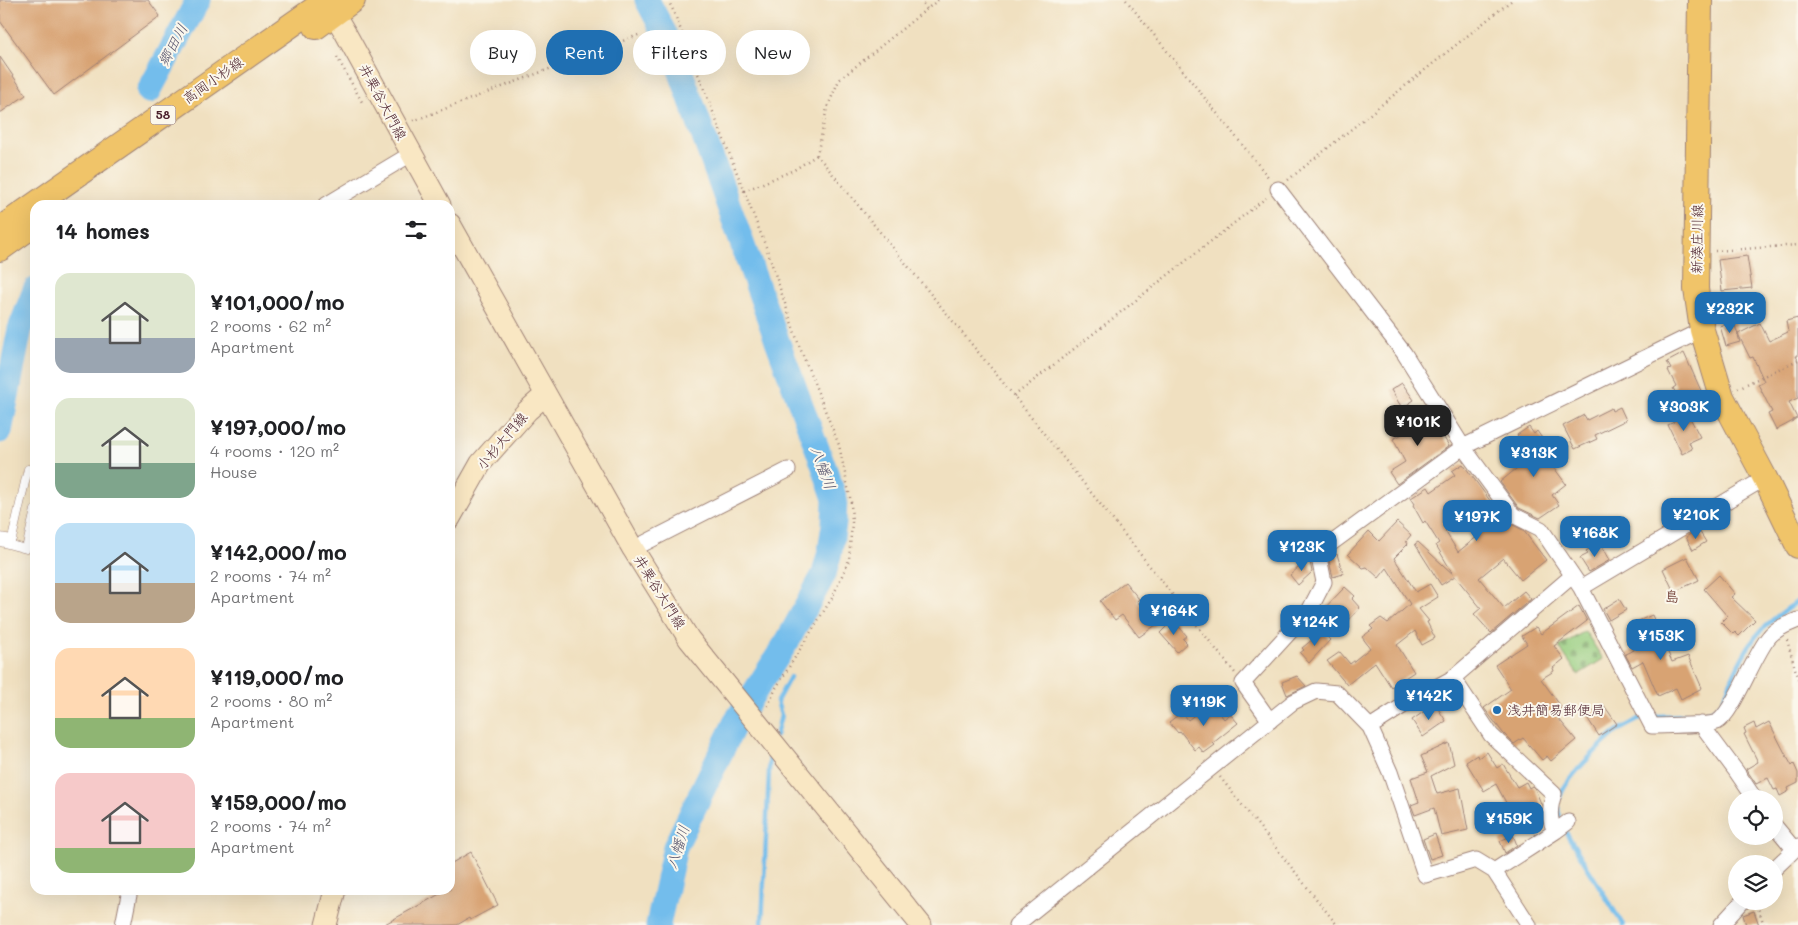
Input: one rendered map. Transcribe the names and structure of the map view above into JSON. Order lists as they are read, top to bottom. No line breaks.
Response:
{"streets":{"main road":["高岡小杉線","井栗谷大門線","58","新湊庄川線","小杉大門線"]},"crossings":[["高岡小杉線","井栗谷大門線"],["井栗谷大門線","小杉大門線"]],"districts":["島"],"water":["郷田川","八幡川"],"places":["浅井簡易郵便局"],"page":{"chip":["Buy","Rent","Filters","New"],"heading":"14 homes","list":[{"name":"¥101,000/mo","note":"2 rooms · 62 m² · Apartment"},{"name":"¥197,000/mo","note":"4 rooms · 120 m² · House"},{"name":"¥142,000/mo","note":"2 rooms · 74 m² · Apartment"},{"name":"¥119,000/mo","note":"2 rooms · 80 m² · Apartment"},{"name":"¥159,000/mo","note":"2 rooms · 74 m² · Apartment"}],"price":["¥232K","¥303K","¥101K","¥313K","¥210K","¥197K","¥168K","¥123K","¥164K","¥124K","¥153K","¥142K","¥119K","¥159K"]}}
